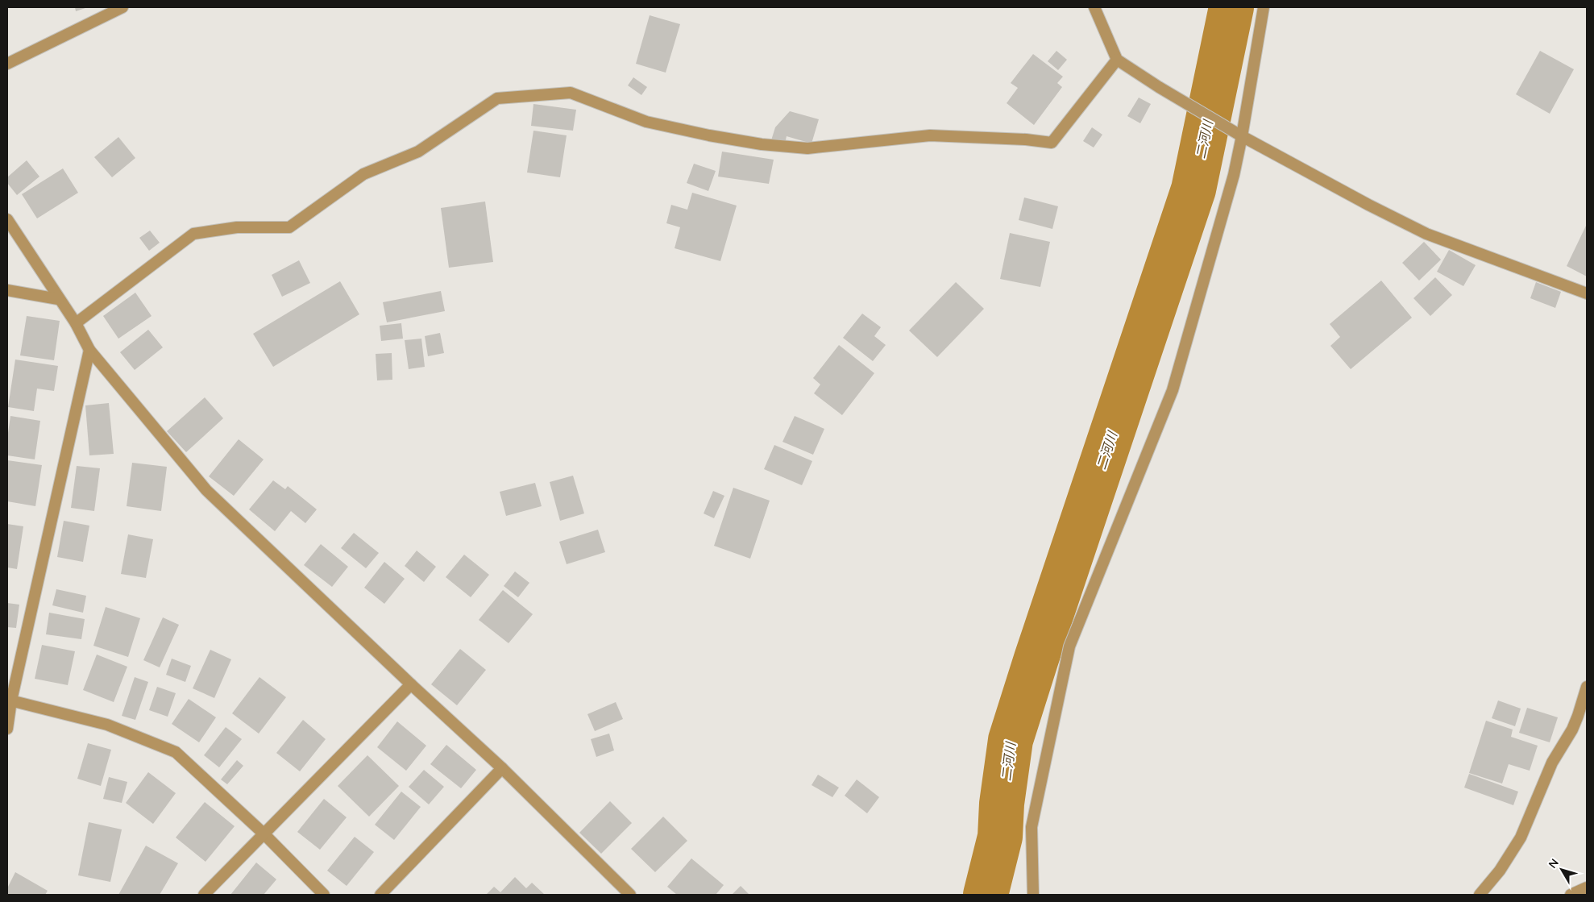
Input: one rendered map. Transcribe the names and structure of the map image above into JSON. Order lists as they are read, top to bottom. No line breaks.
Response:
{"water":["二河川"],"north":"top left"}
